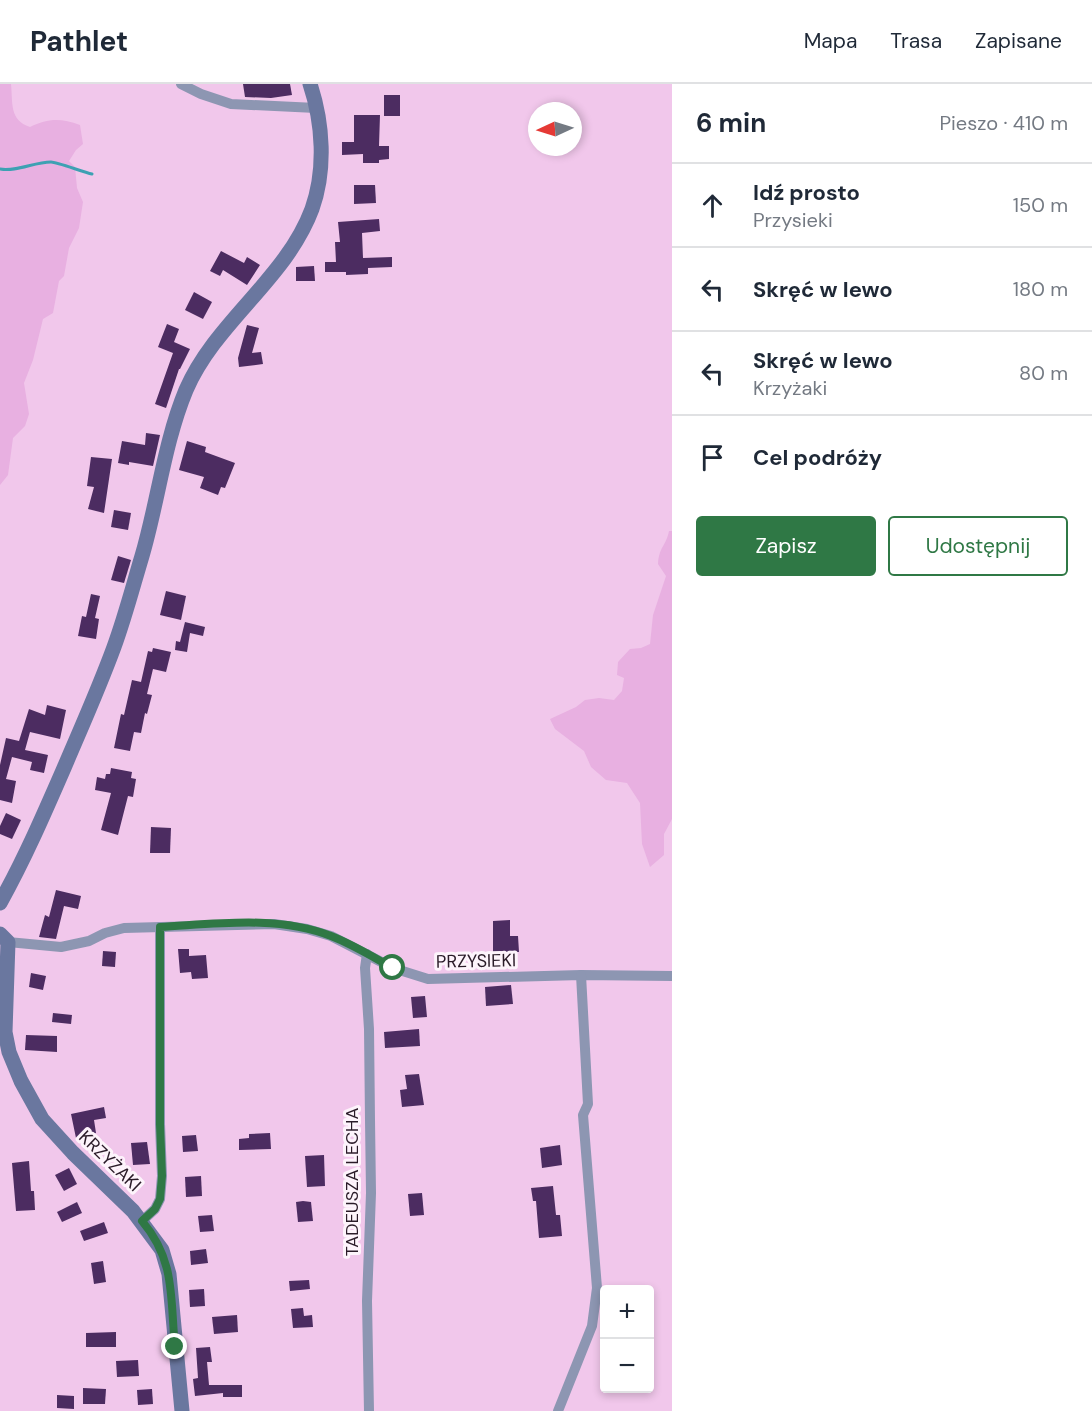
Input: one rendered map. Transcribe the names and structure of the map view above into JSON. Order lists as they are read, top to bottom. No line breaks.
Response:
{"streets":{"street":["PRZYSIEKI","KRZYŻAKI","TADEUSZA LECHA"]},"crossings":[["PRZYSIEKI","KRZYŻAKI"],["PRZYSIEKI","TADEUSZA LECHA"]],"north":"left","page":{"header":"Pathlet","nav":["Mapa","Trasa","Zapisane"],"heading":["6 min","Pieszo · 410 m"],"list":[["Idź prosto","Przysieki","150 m"],["Skręć w lewo","180 m"],["Skręć w lewo","Krzyżaki","80 m"],"Cel podróży"],"buttons":["Zapisz","Udostępnij"],"map_buttons":["+","−"]}}
